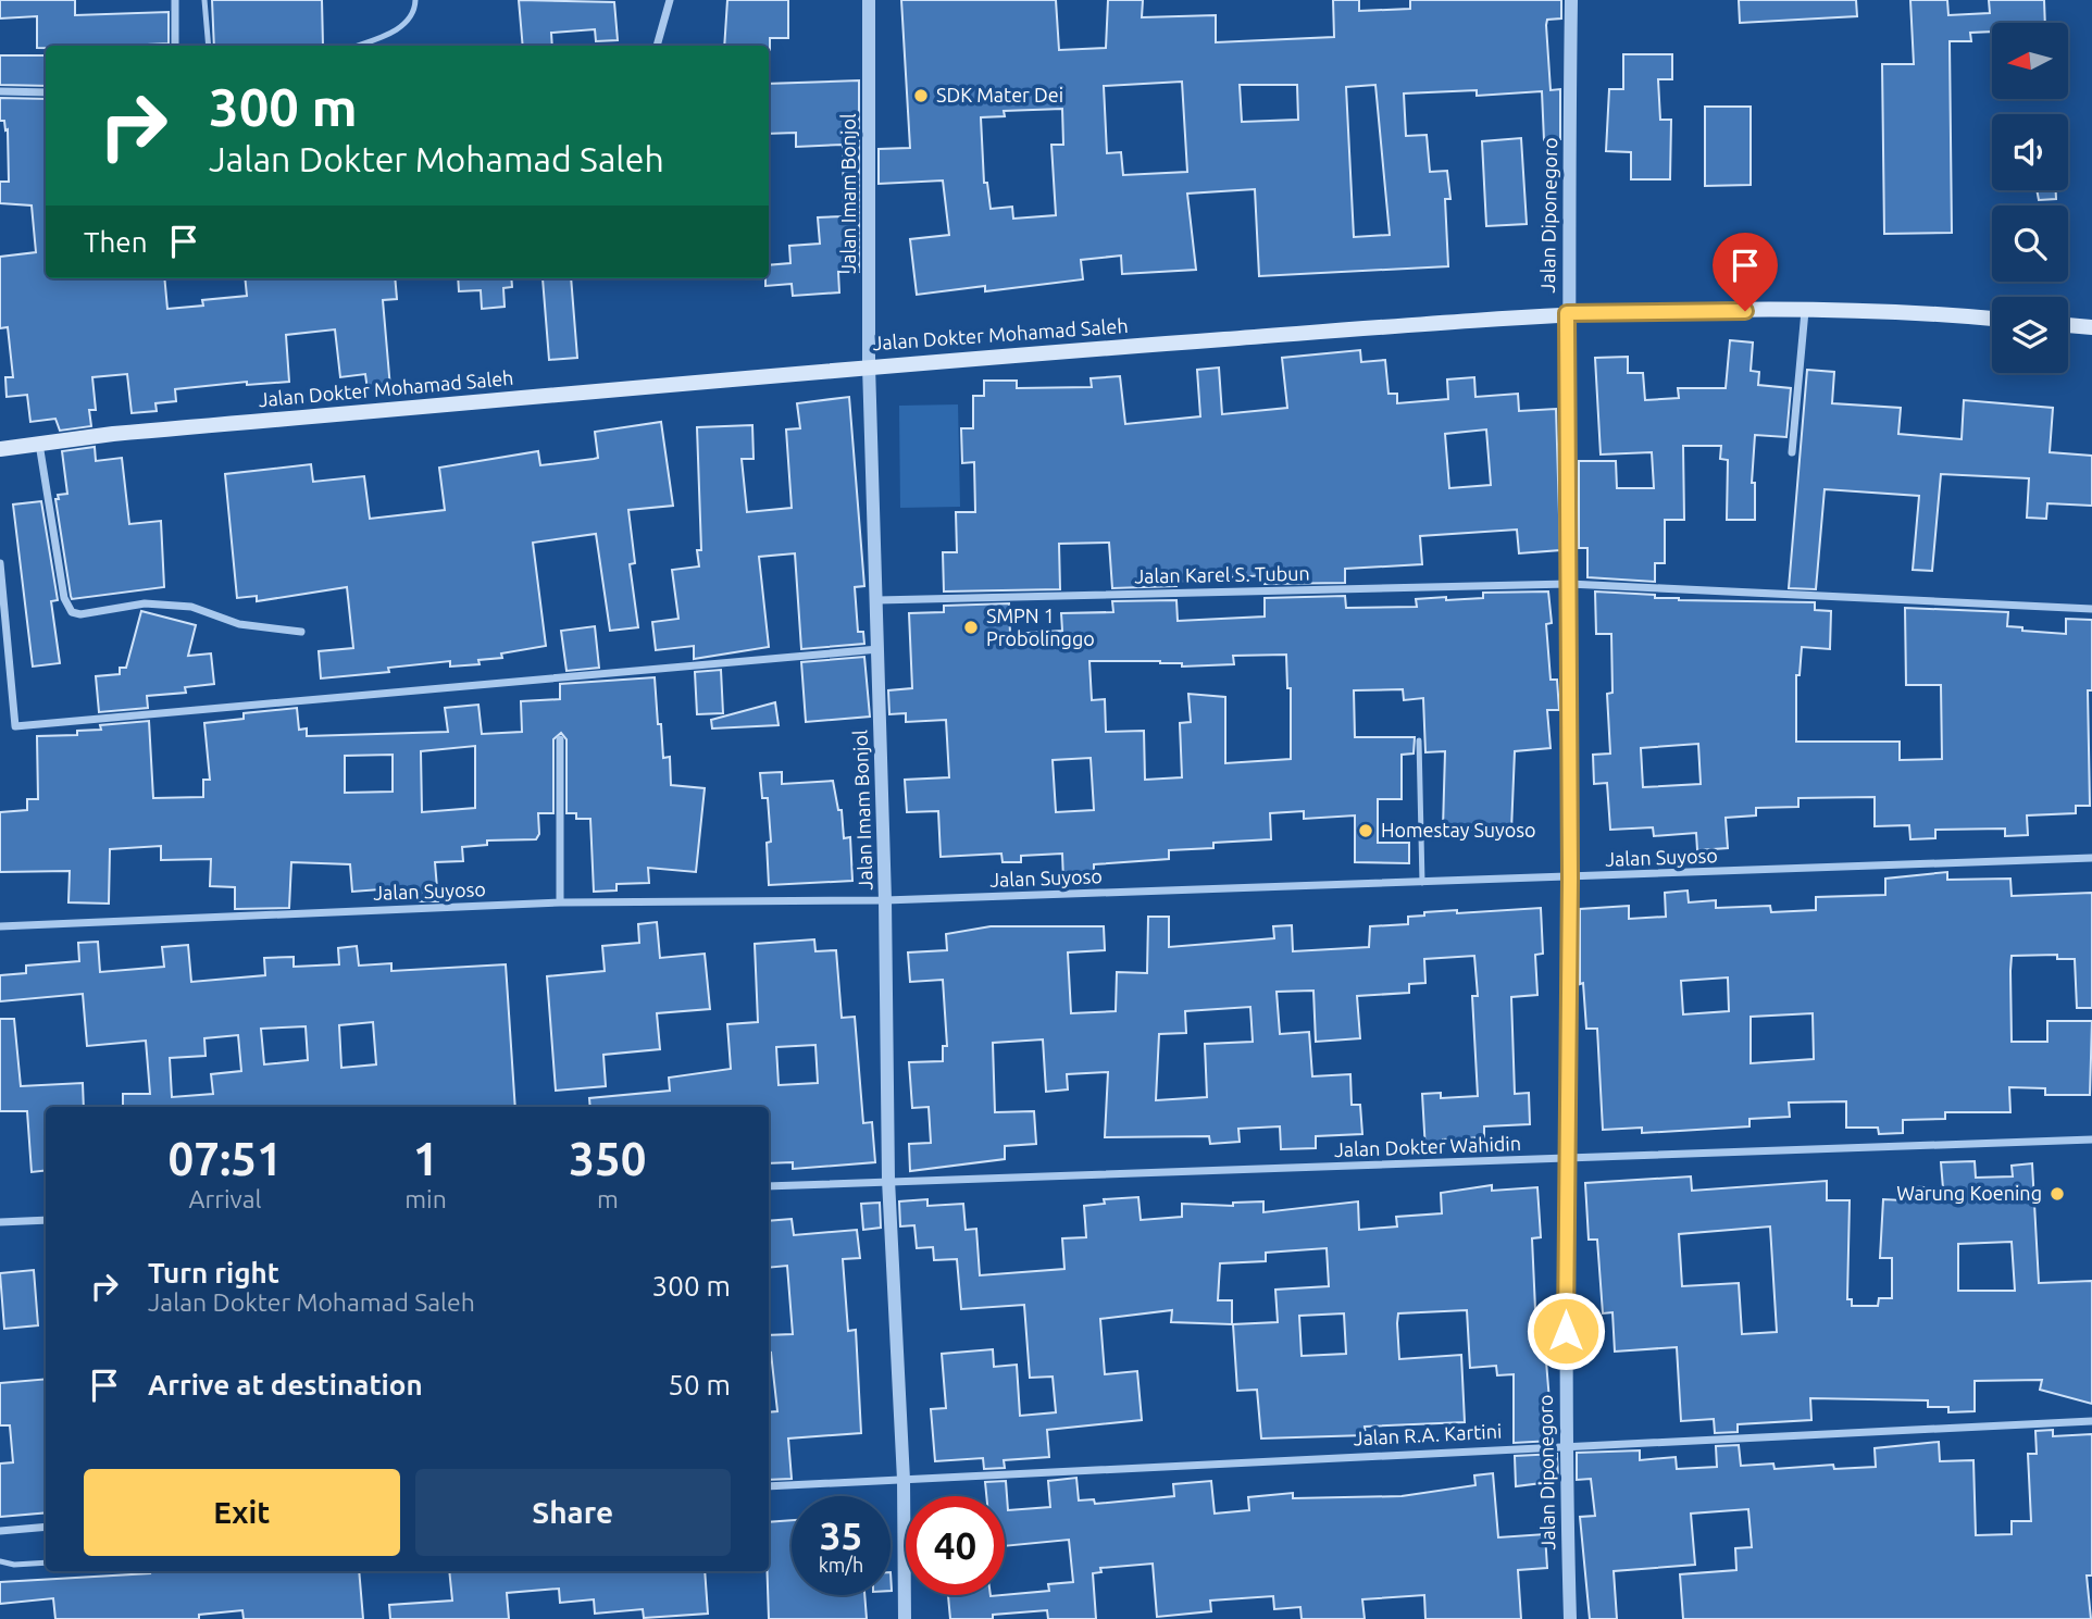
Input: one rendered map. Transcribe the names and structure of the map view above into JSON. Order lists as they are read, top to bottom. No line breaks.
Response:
{"streets":{"main road":["Jalan Dokter Mohamad Saleh"],"street":["Jalan Imam Bonjol","Jalan Diponegoro","Jalan Karel S. Tubun","Jalan Suyoso","Jalan Dokter Wahidin","Jalan R.A. Kartini"]},"crossings":[["Jalan Imam Bonjol","Jalan Dokter Mohamad Saleh"],["Jalan Imam Bonjol","Jalan Karel S. Tubun"],["Jalan Imam Bonjol","Jalan Suyoso"],["Jalan Imam Bonjol","Jalan Dokter Wahidin"],["Jalan Imam Bonjol","Jalan R.A. Kartini"],["Jalan Diponegoro","Jalan Dokter Mohamad Saleh"],["Jalan Diponegoro","Jalan Karel S. Tubun"],["Jalan Diponegoro","Jalan Suyoso"],["Jalan Diponegoro","Jalan Dokter Wahidin"],["Jalan Diponegoro","Jalan R.A. Kartini"]],"places":["SDK Mater Dei","SMPN 1 Probolinggo","Homestay Suyoso","Warung Koening"],"north":"left","page":{"turn":["300 m","Jalan Dokter Mohamad Saleh"],"then":"Then","eta":["07:51","Arrival","1","min","350","m"],"list":[{"name":"Turn right","note":"Jalan Dokter Mohamad Saleh","value":"300 m"},{"name":"Arrive at destination","value":"50 m"}],"buttons":["Exit","Share"],"speed":"35 km/h","limit":"40"}}
